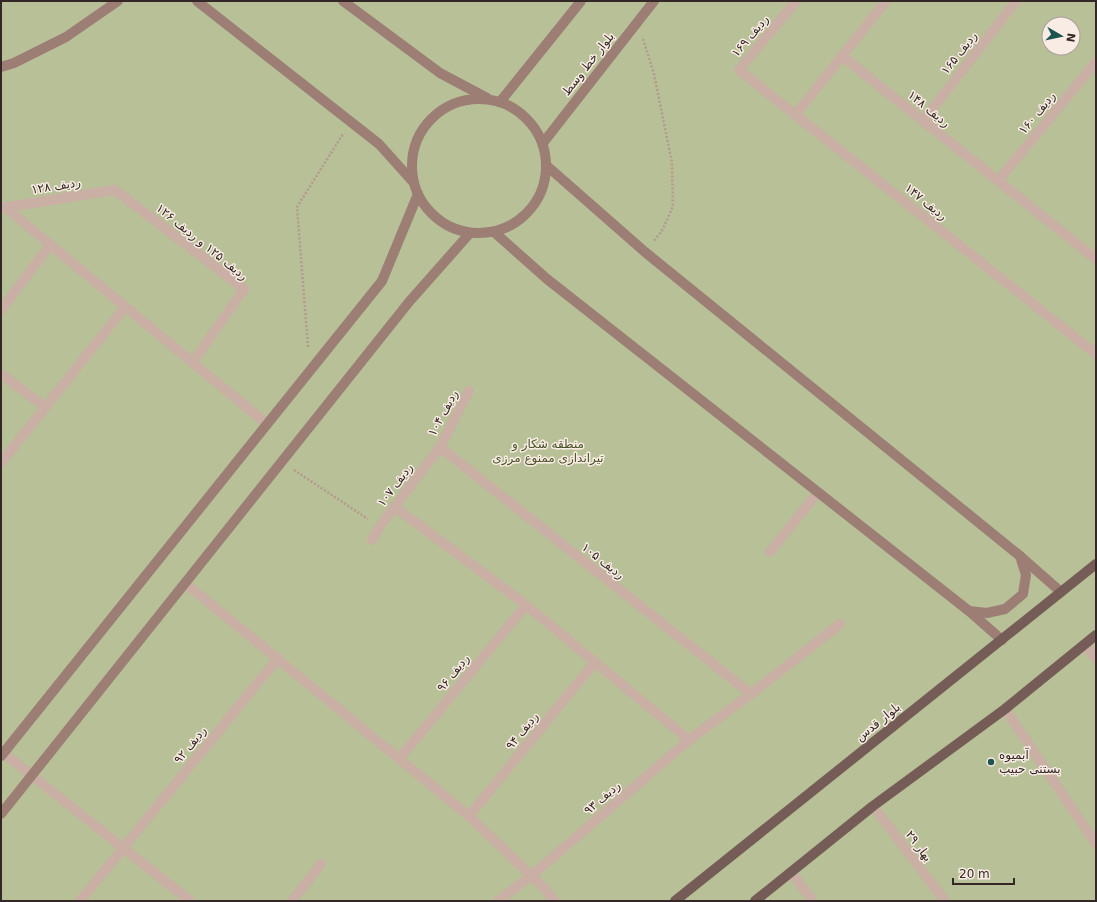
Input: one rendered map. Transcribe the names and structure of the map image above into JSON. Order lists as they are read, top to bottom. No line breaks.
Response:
{"streets":{"main road":["بلوار خط وسط","بلوار قدس"],"street":["ردیف ۱۶۹","ردیف ۱۶۵","ردیف ۱۴۸","ردیف ۱۶۰","ردیف ۱۲۸","ردیف ۱۴۷","ردیف ۱۲۵ و ردیف ۱۲۶","ردیف ۱۰۴","ردیف ۱۰۷","ردیف ۱۰۵","ردیف ۹۶","ردیف ۹۴","ردیف ۹۲","ردیف ۹۳","بهار ۲۹"]},"crossings":[["ردیف ۱۶۹","ردیف ۱۴۷"],["ردیف ۱۶۵","ردیف ۱۴۸"],["ردیف ۱۴۸","ردیف ۱۶۰"],["ردیف ۱۲۸","ردیف ۱۲۵ و ردیف ۱۲۶"],["ردیف ۱۰۴","ردیف ۱۰۷"],["ردیف ۱۰۴","ردیف ۱۰۵"],["ردیف ۱۰۷","ردیف ۱۰۵"],["ردیف ۱۰۵","ردیف ۹۳"]],"parks":["منطقه شکار و تیراندازی ممنوع مرزی"],"places":["آبمیوه بستنی حبیب"],"scale_bar":"20 m","north":"right"}
